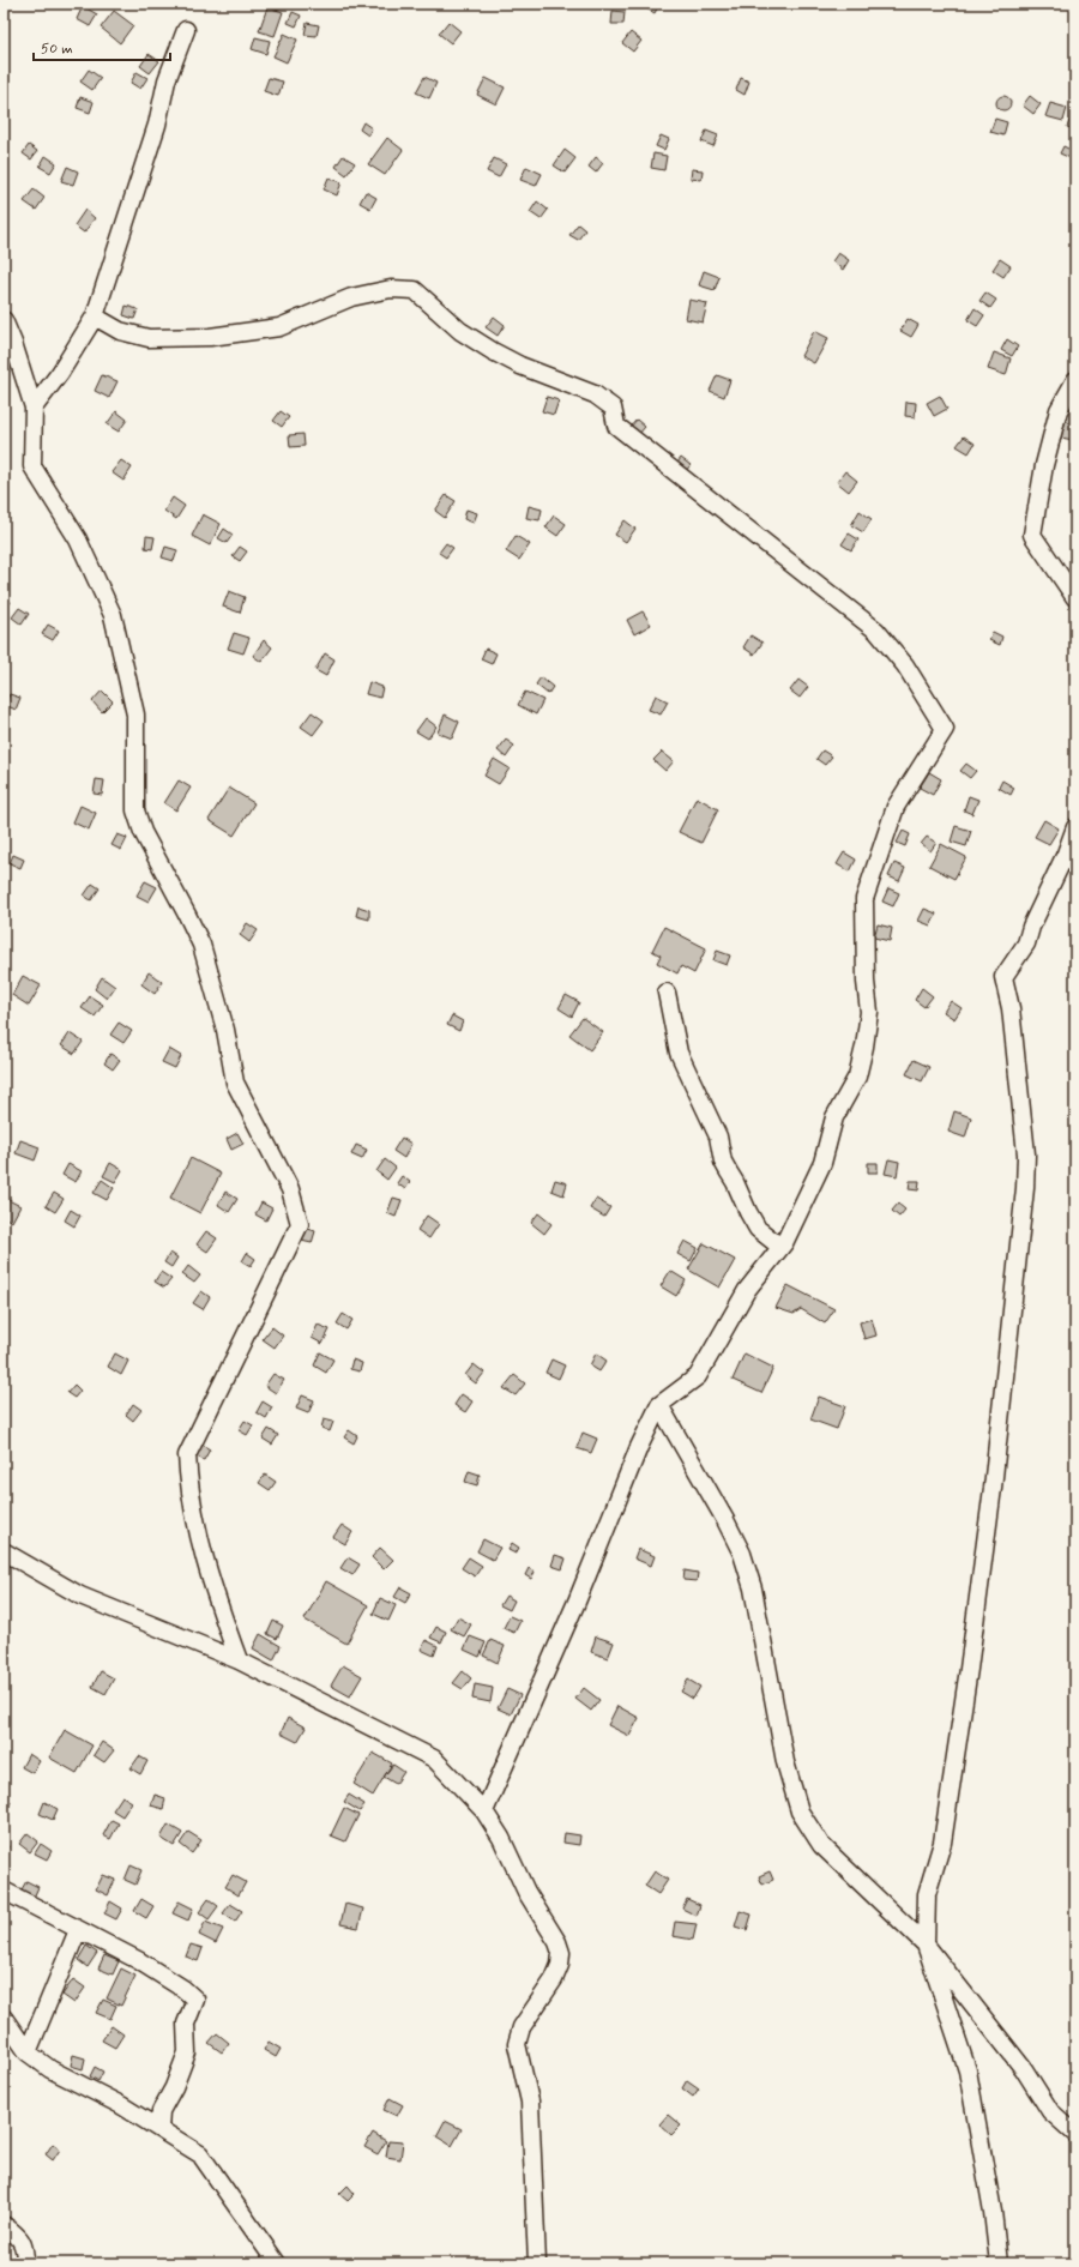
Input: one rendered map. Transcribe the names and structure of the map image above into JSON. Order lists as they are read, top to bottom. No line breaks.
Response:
{"scale_bar":"50 m"}
